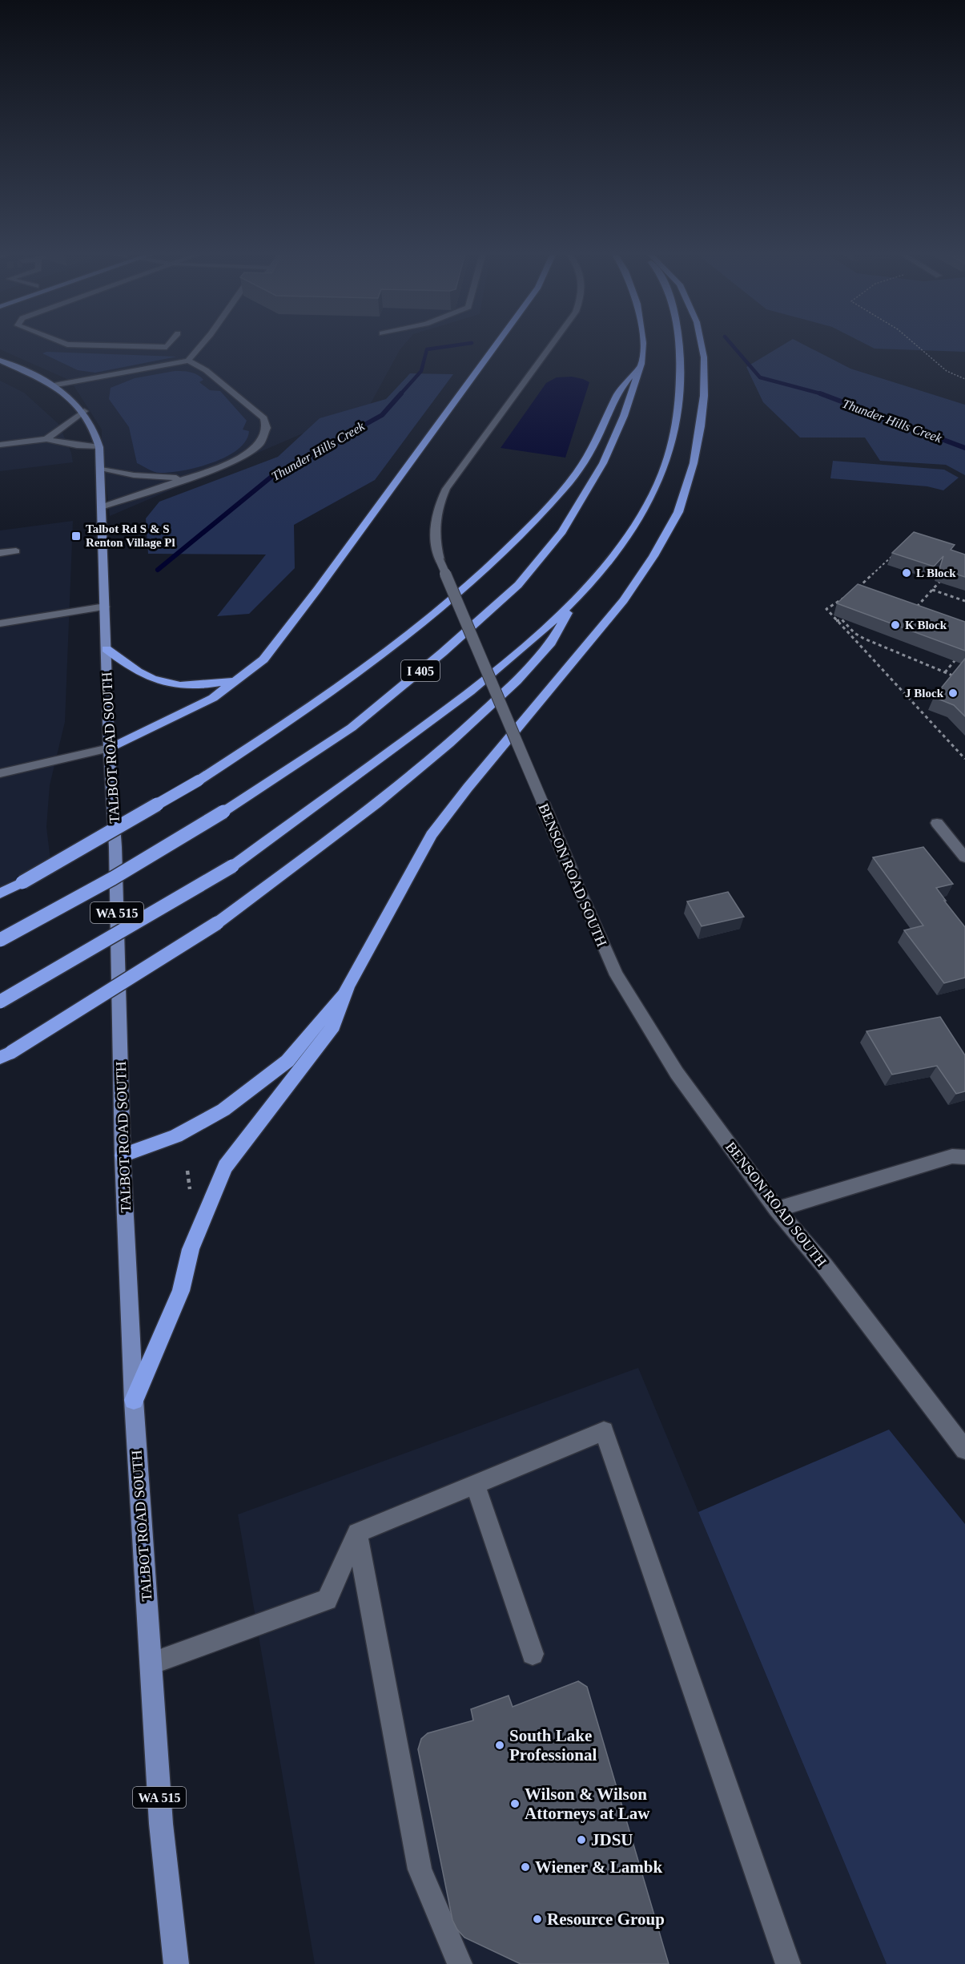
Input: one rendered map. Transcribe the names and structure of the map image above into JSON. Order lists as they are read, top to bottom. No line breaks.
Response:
{"streets":{"highway":["I 405"],"main road":["TALBOT ROAD SOUTH","WA 515"],"street":["BENSON ROAD SOUTH"]},"water":["Thunder Hills Creek"],"places":{"transit":["Talbot Rd S & S Renton Village Pl"],"other":["L Block","K Block","J Block","South Lake Professional","Wilson & Wilson Attorneys at Law","JDSU","Wiener & Lambk","Resource Group"]}}
